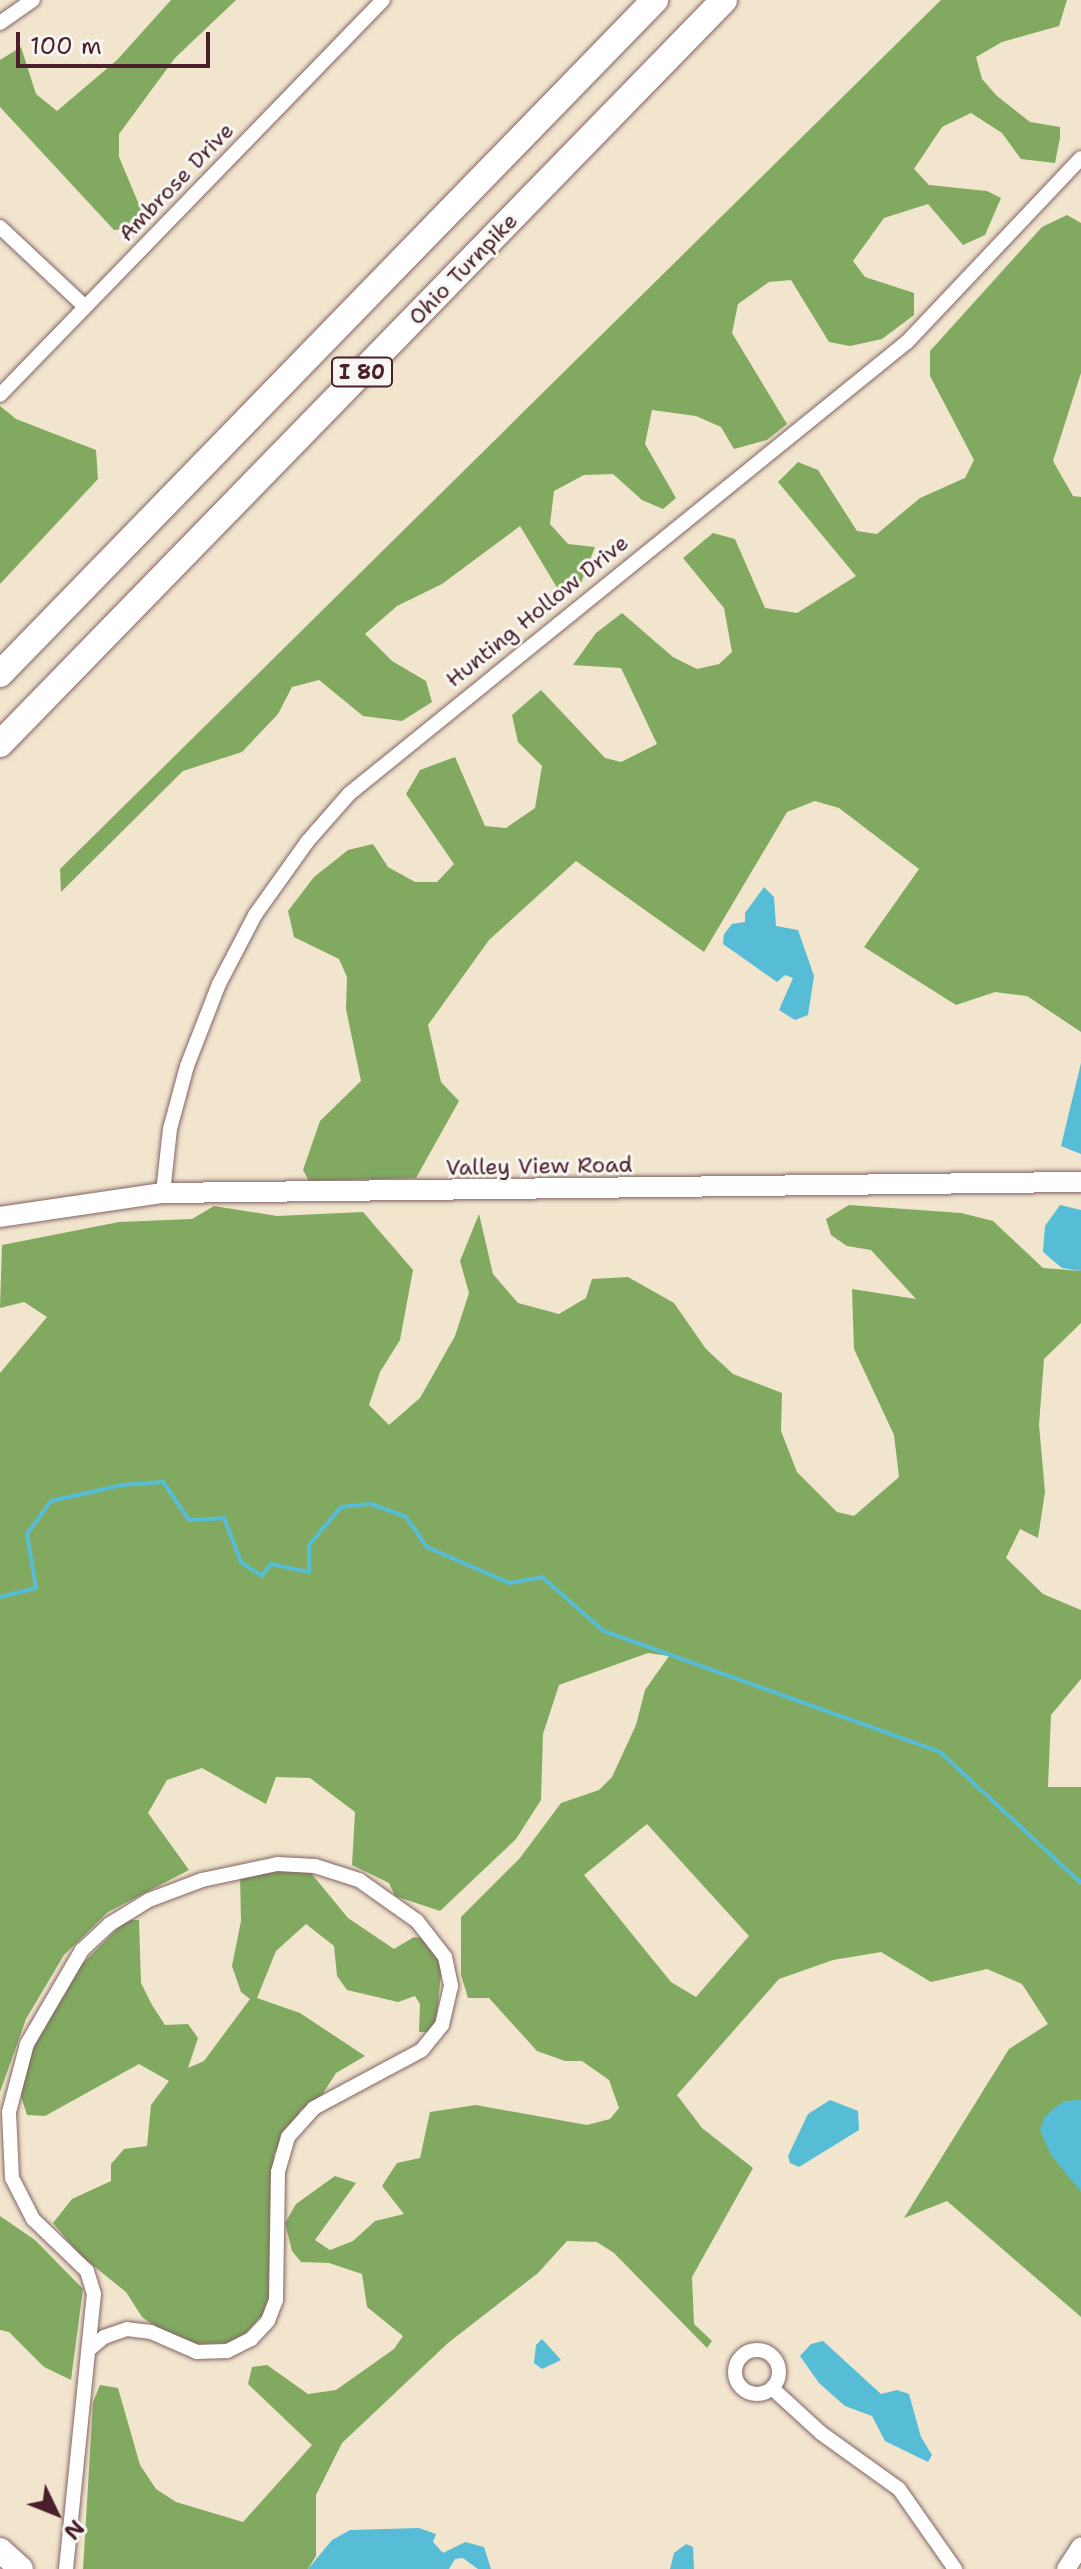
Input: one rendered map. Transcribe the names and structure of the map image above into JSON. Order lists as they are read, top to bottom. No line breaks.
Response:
{"streets":{"highway":["Ohio Turnpike","I 80"],"main road":["Valley View Road"],"street":["Ambrose Drive","Hunting Hollow Drive"]},"crossings":[["Hunting Hollow Drive","Valley View Road"]],"scale_bar":"100 m","north":"bottom right"}
